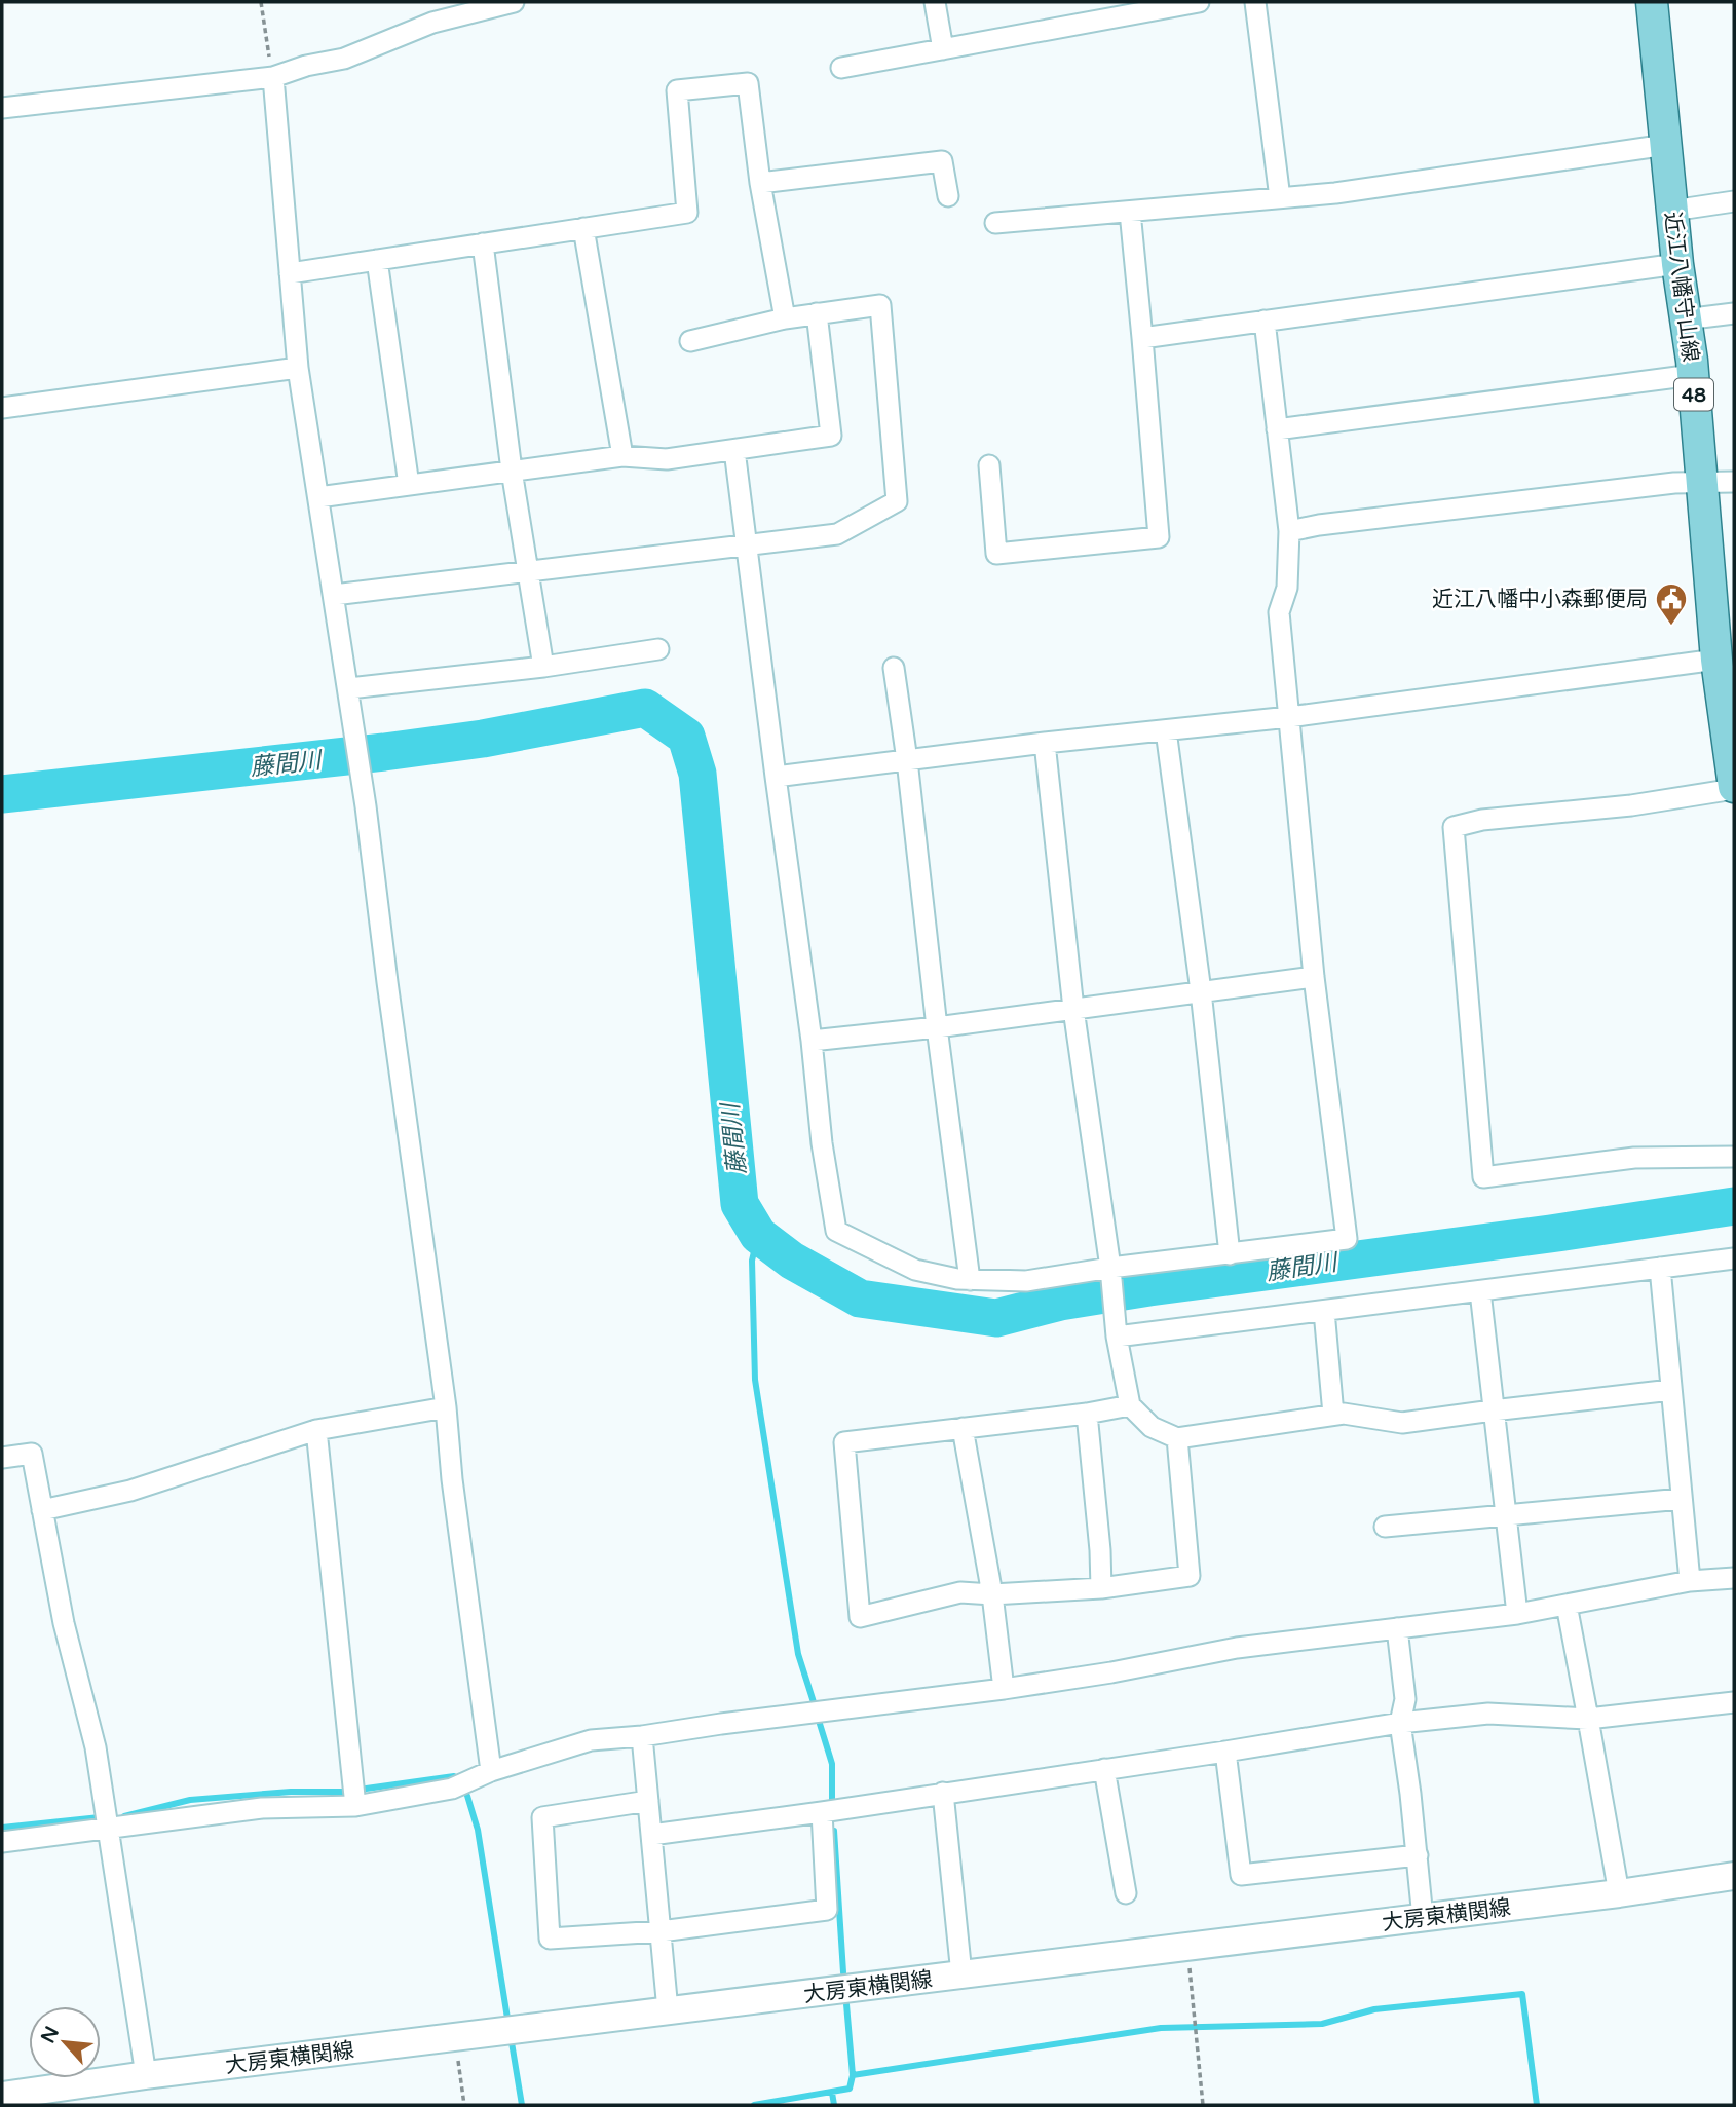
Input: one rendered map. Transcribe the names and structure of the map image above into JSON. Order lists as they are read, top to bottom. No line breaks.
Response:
{"streets":{"main road":["近江八幡守山線","48","大房東横関線"]},"water":["藤間川"],"places":{"public building":["近江八幡中小森郵便局"]},"north":"top left"}
